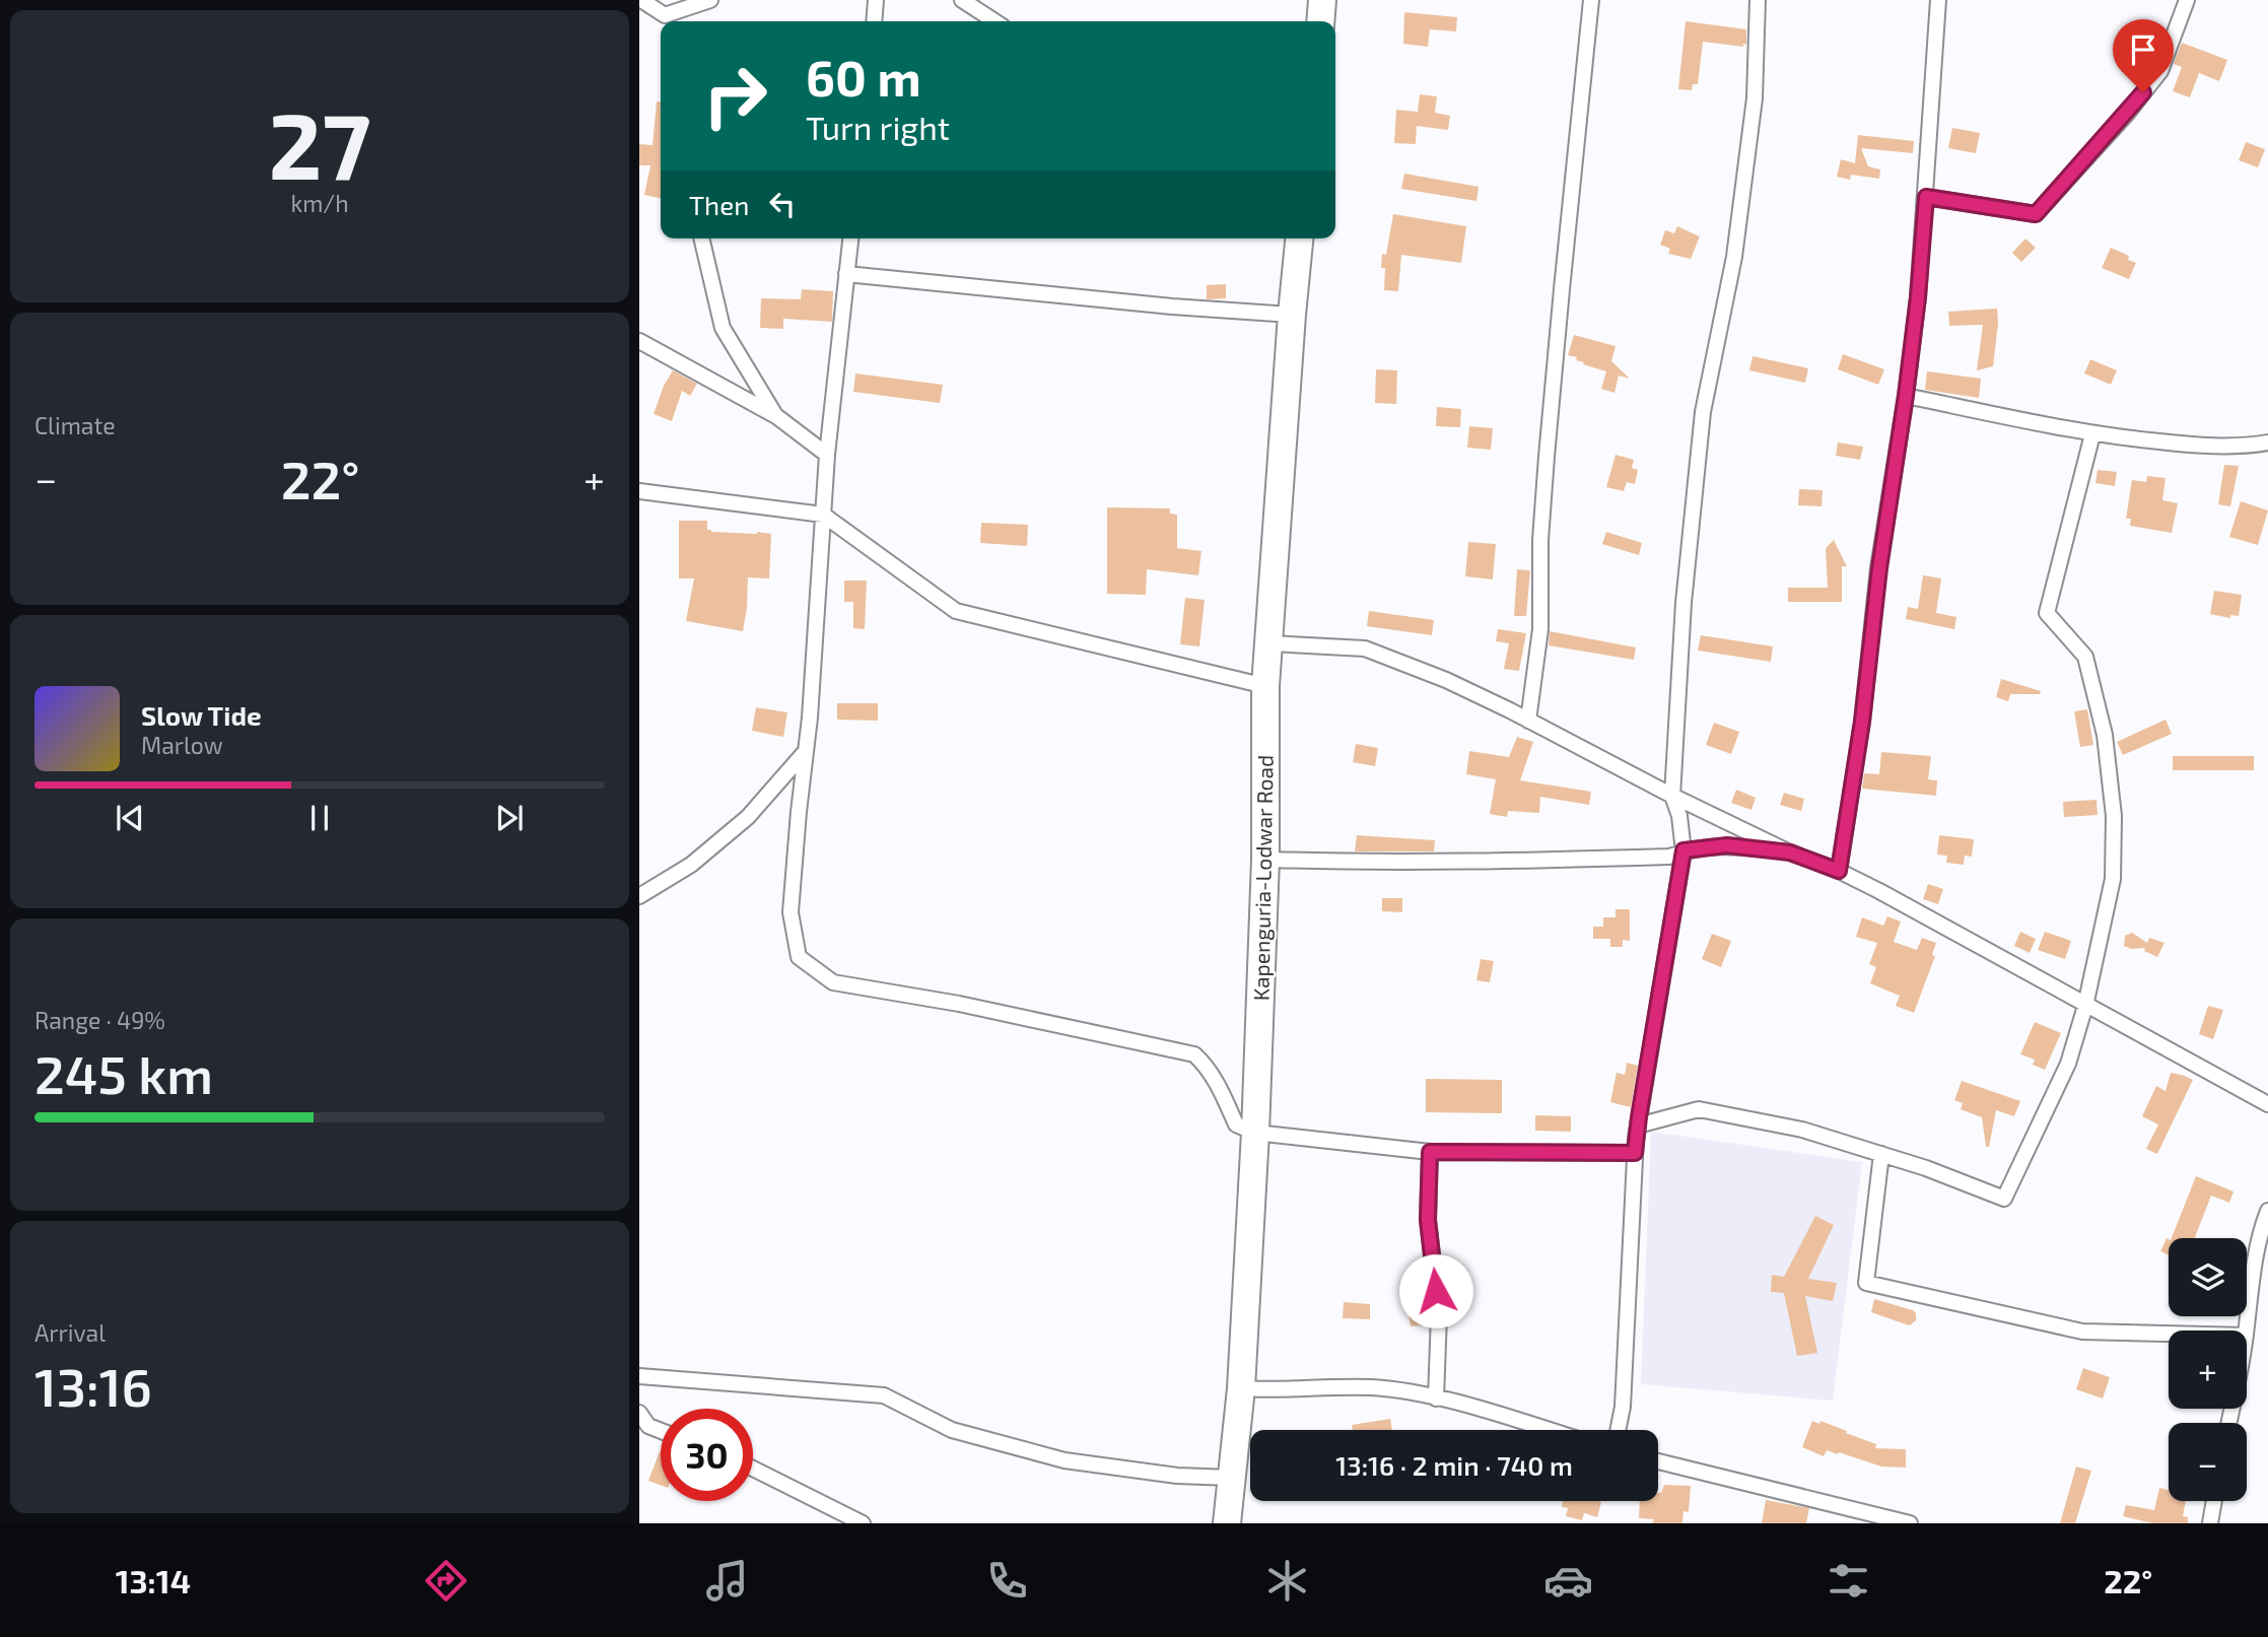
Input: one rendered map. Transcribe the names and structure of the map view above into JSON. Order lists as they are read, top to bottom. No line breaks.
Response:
{"streets":{"highway":["Kapenguria-Lodwar Road"]},"page":{"tile":[["27","km/h"],"Climate",["Range · 49%","245 km"],["Arrival","13:16"]],"turn":["60 m","Turn right"],"then":"Then","heat":["−","22°","+"],"song":["Slow Tide","Marlow"],"map_buttons":["+","−"],"limit":"30","trip":"13:16 · 2 min · 740 m","tabs":["13:14","22°"]}}
